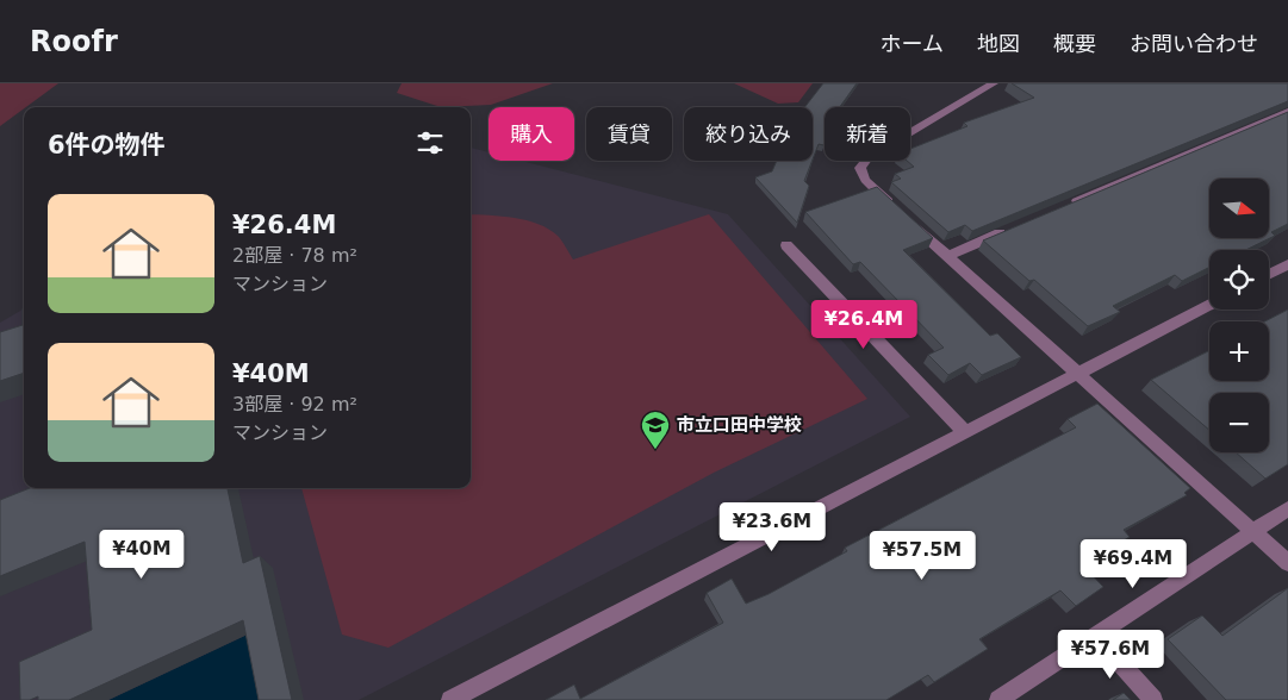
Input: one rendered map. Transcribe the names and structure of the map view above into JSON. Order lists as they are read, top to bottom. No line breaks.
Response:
{"places":{"school or university":["市立口田中学校"]},"north":"right","page":{"header":"Roofr","nav":["ホーム","地図","概要","お問い合わせ"],"chip":["購入","賃貸","絞り込み","新着"],"heading":"6件の物件","map_buttons":["+","−"],"list":[{"name":"¥26.4M","note":"2部屋 · 78 m² · マンション"},{"name":"¥40M","note":"3部屋 · 92 m² · マンション"}],"price":["¥26.4M","¥23.6M","¥40M","¥57.5M","¥69.4M","¥57.6M"]}}
